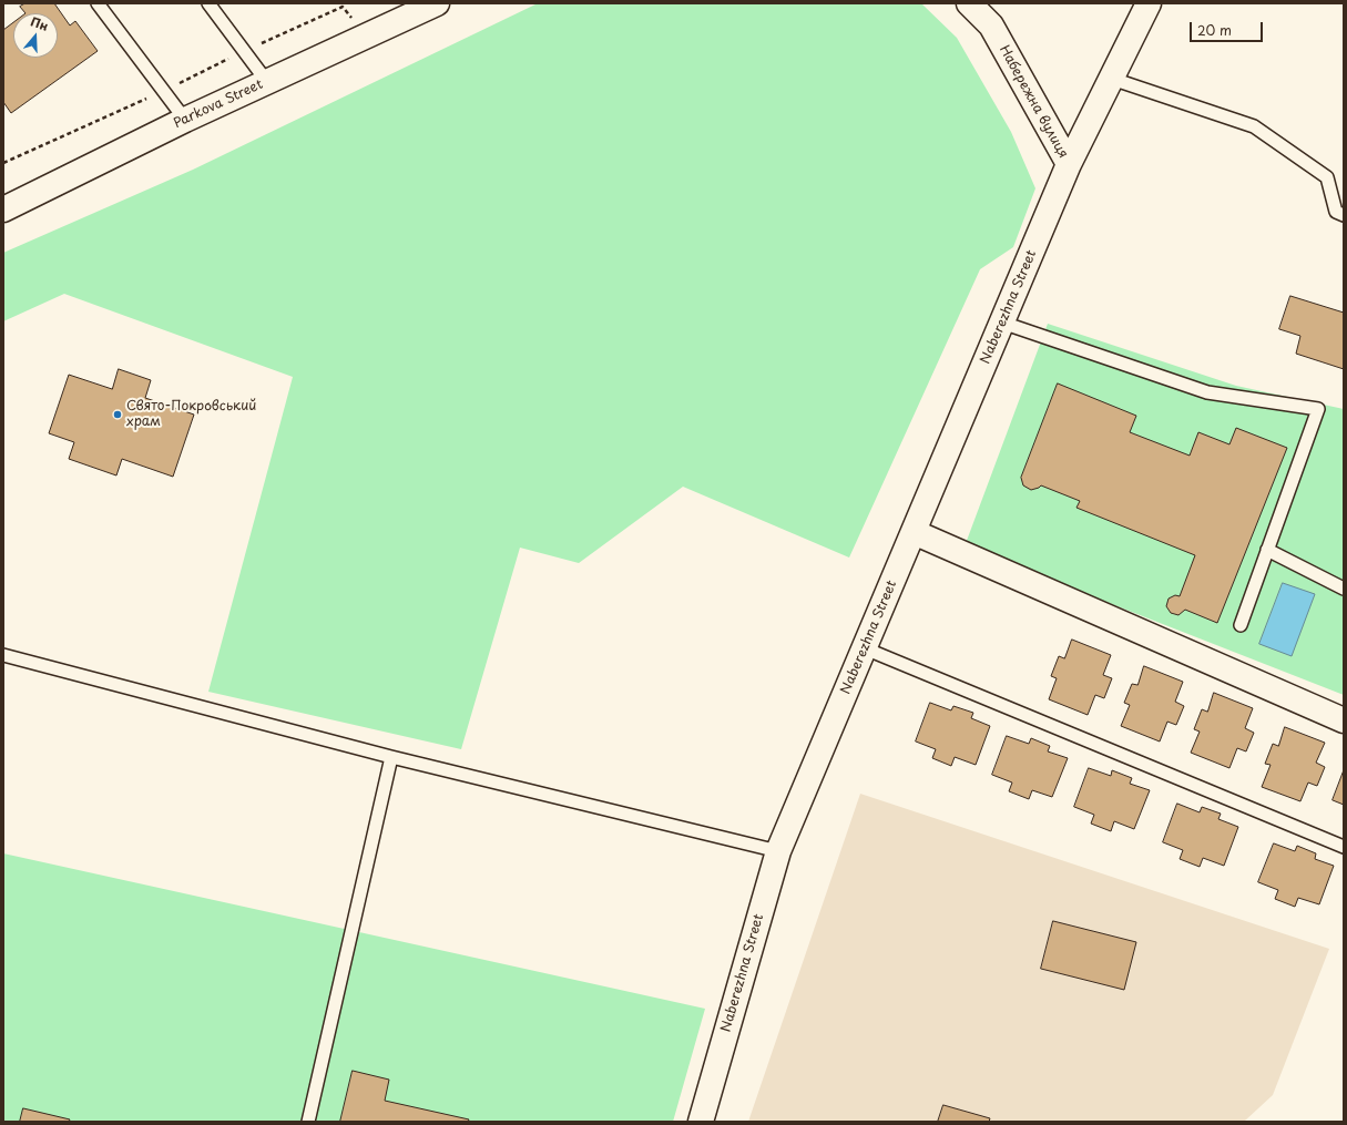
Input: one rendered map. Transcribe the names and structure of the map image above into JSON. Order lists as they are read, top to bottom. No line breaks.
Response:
{"streets":{"street":["Набережна вулиця","Parkova Street","Naberezhna Street"]},"crossings":[["Набережна вулиця","Naberezhna Street"]],"places":["Свято-Покровський храм"],"scale_bar":"20 m","north":"top"}
